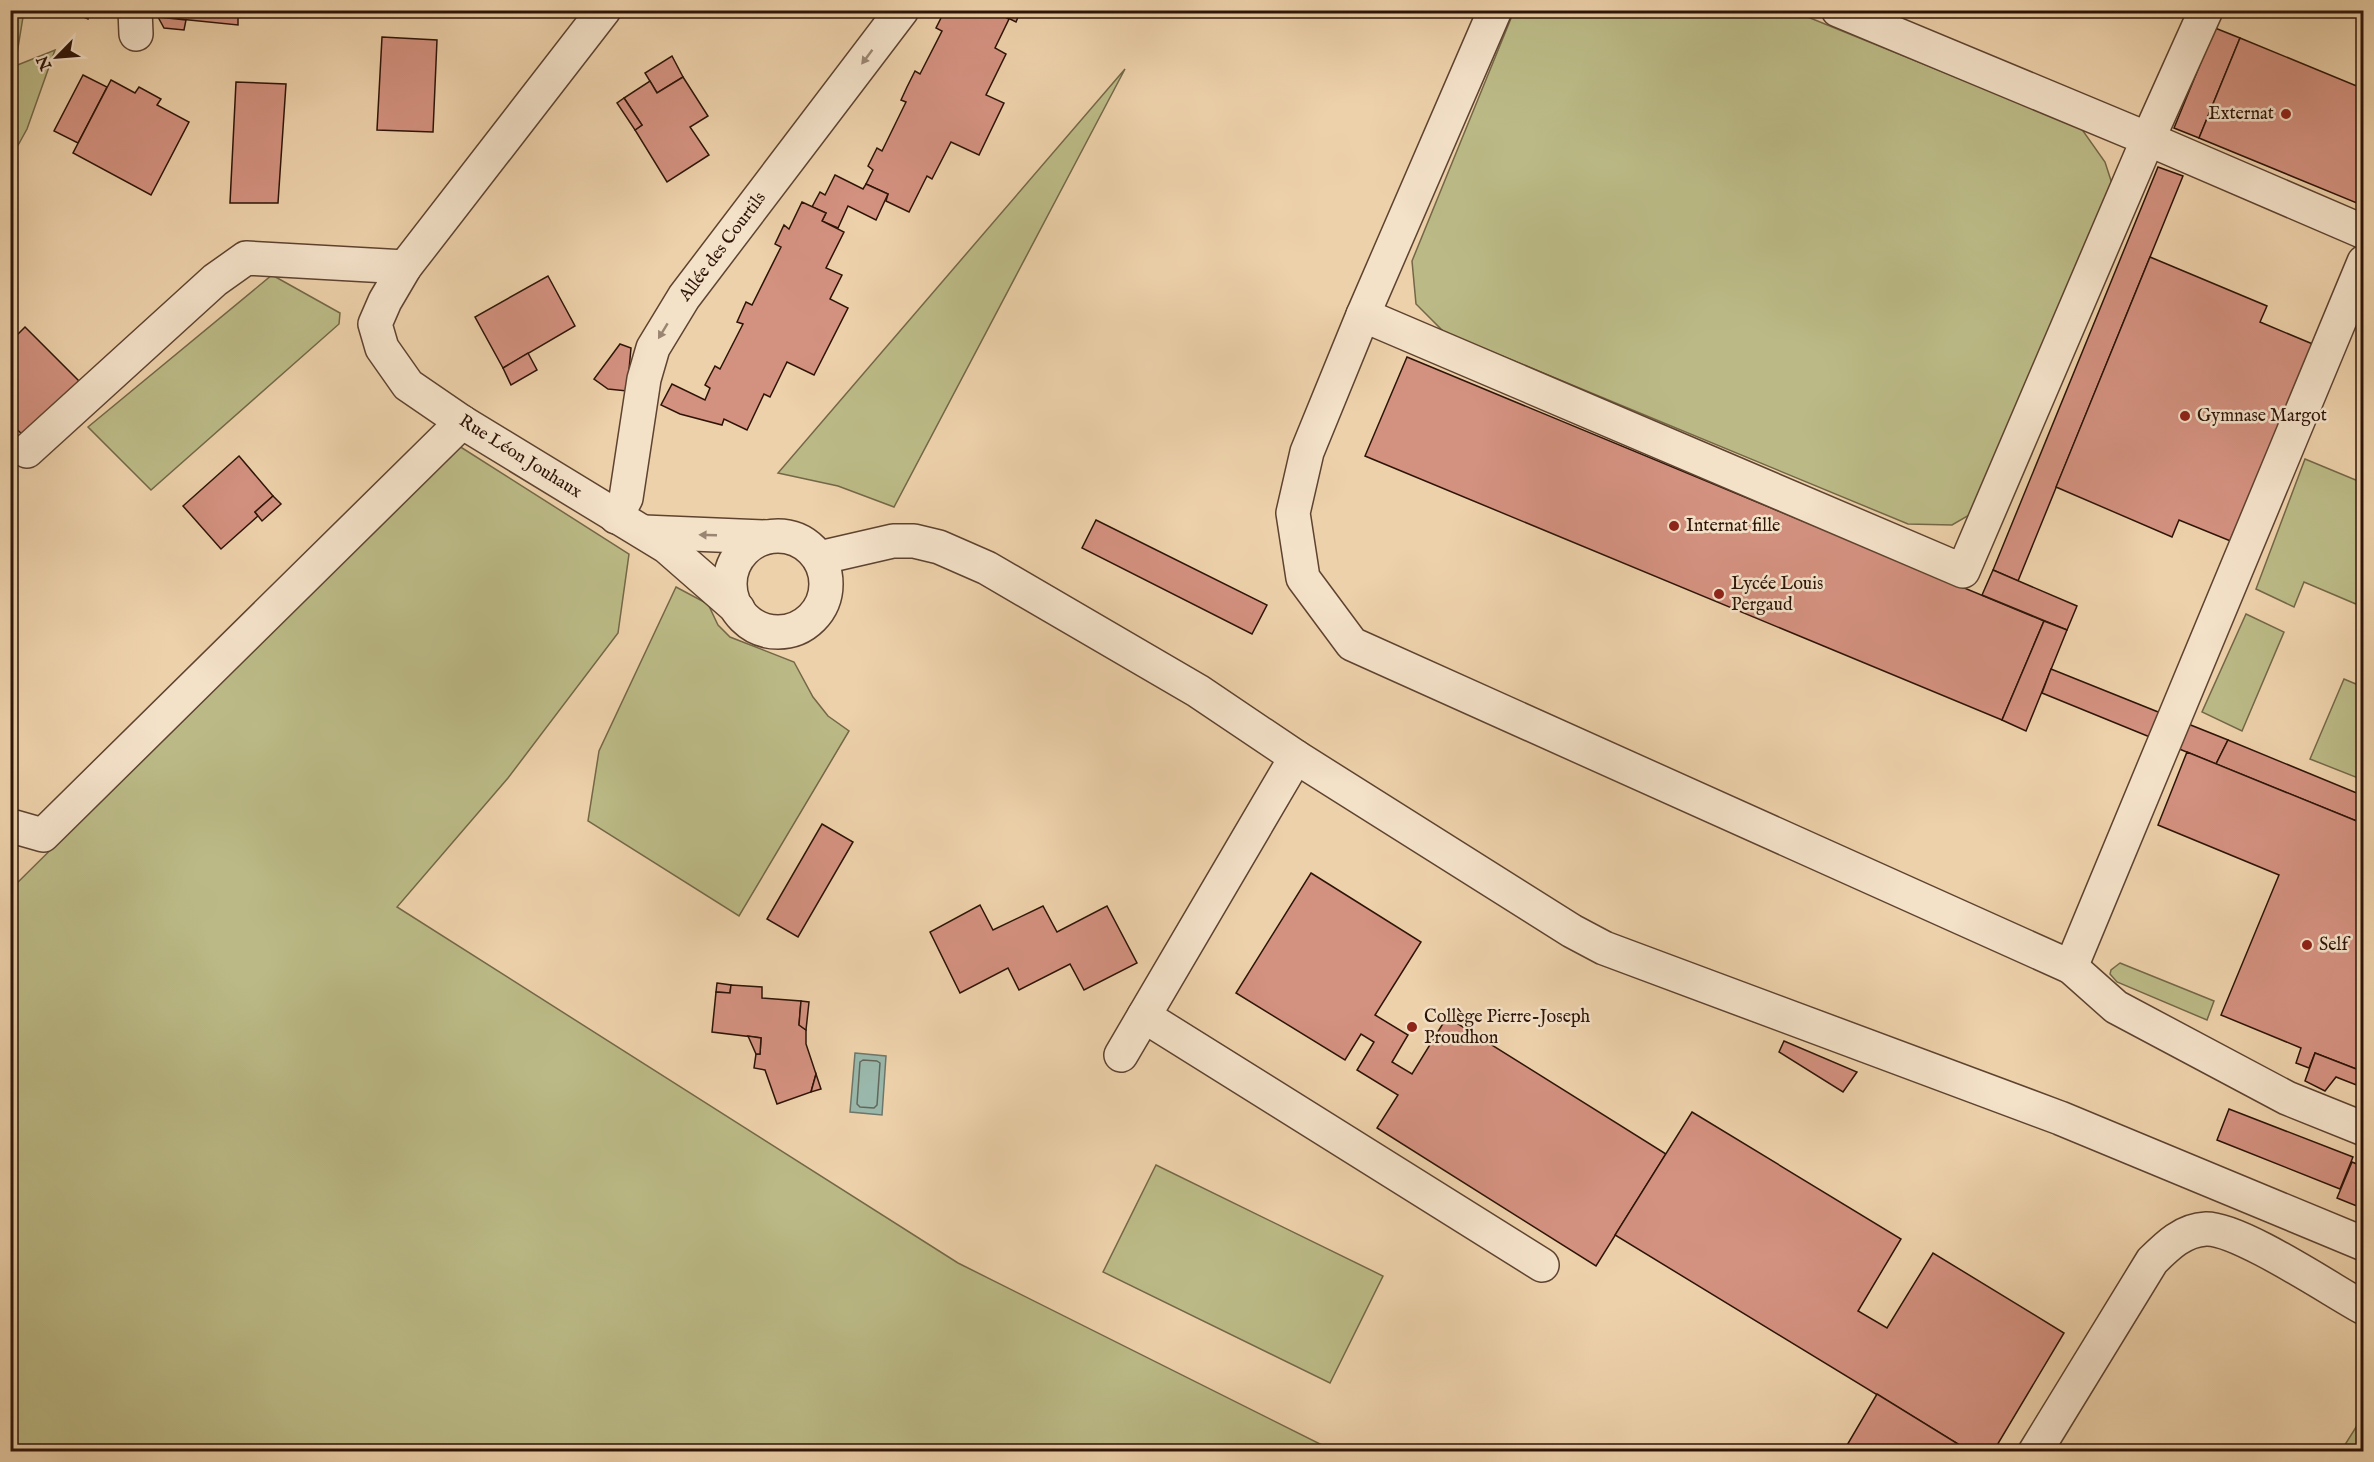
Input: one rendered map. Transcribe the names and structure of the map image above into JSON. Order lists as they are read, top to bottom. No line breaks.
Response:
{"streets":{"street":["Allée des Courtils","Rue Léon Jouhaux"]},"crossings":[["Allée des Courtils","Rue Léon Jouhaux"]],"places":["Externat","Gymnase Margot","Internat fille","Lycée Louis Pergaud","Self","Collège Pierre-Joseph Proudhon"],"north":"bottom left"}
